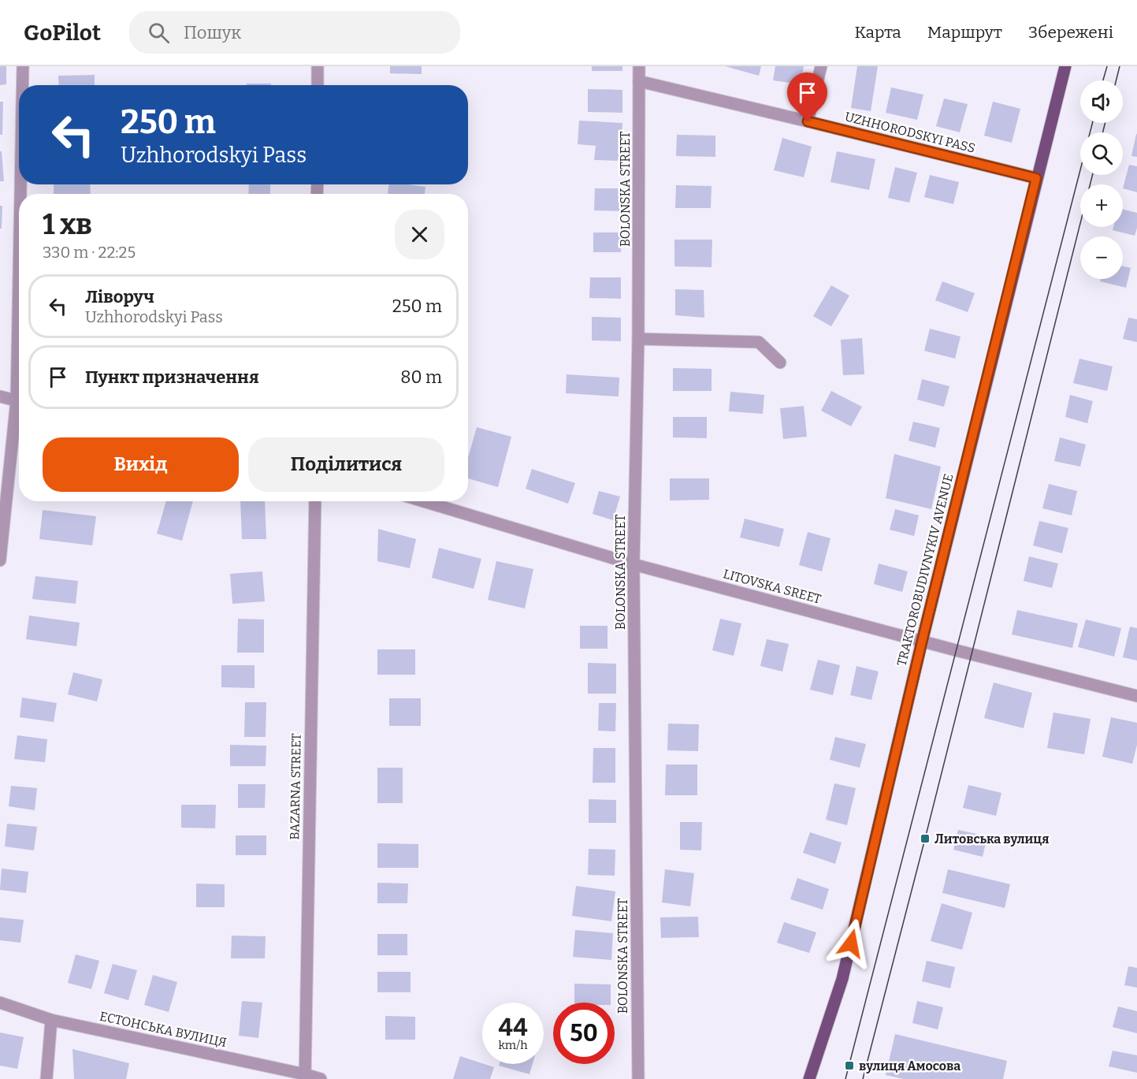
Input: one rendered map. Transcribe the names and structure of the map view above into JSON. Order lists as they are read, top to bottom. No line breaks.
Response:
{"streets":{"main road":["TRAKTOROBUDIVNYKIV AVENUE"],"street":["UZHHORODSKYI PASS","BOLONSKA STREET","LITOVSKA SREET","BAZARNA STREET","ЕСТОНСЬКА ВУЛИЦЯ"]},"crossings":[["UZHHORODSKYI PASS","BOLONSKA STREET"],["UZHHORODSKYI PASS","TRAKTOROBUDIVNYKIV AVENUE"],["BOLONSKA STREET","LITOVSKA SREET"],["TRAKTOROBUDIVNYKIV AVENUE","LITOVSKA SREET"],["BAZARNA STREET","ЕСТОНСЬКА ВУЛИЦЯ"]],"places":{"transit":["Литовська вулиця","вулиця Амосова"]},"page":{"header":"GoPilot","search":"Пошук","nav":["Карта","Маршрут","Збережені"],"map_buttons":["+","−"],"turn":["250 m","Uzhhorodskyi Pass"],"heading":["1 хв","330 m · 22:25"],"list":[{"name":"Ліворуч","note":"Uzhhorodskyi Pass","value":"250 m"},{"name":"Пункт призначення","value":"80 m"}],"buttons":["Вихід","Поділитися"],"speed":"44 km/h","limit":"50"}}
